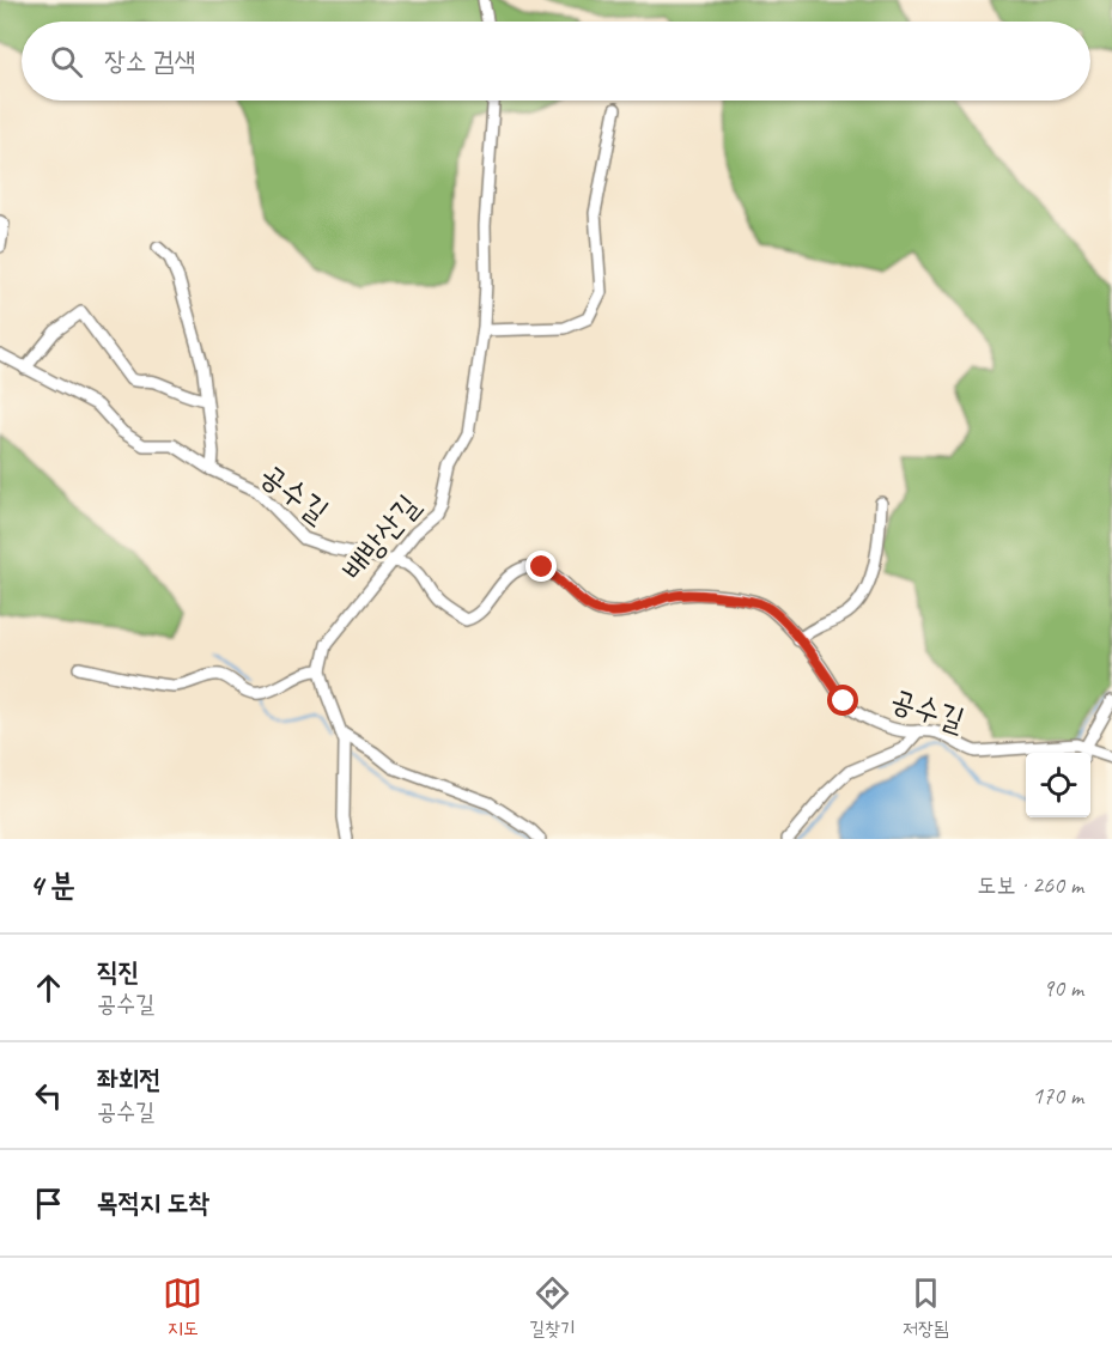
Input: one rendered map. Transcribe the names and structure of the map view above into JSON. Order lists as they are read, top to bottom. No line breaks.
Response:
{"streets":{"street":["공수길","배방산길"]},"crossings":[["공수길","배방산길"]],"page":{"search":"장소 검색","heading":["4 분","도보 · 260 m"],"list":[["직진","공수길","90 m"],["좌회전","공수길","170 m"],"목적지 도착"],"nav":["지도","길찾기","저장됨"]}}
